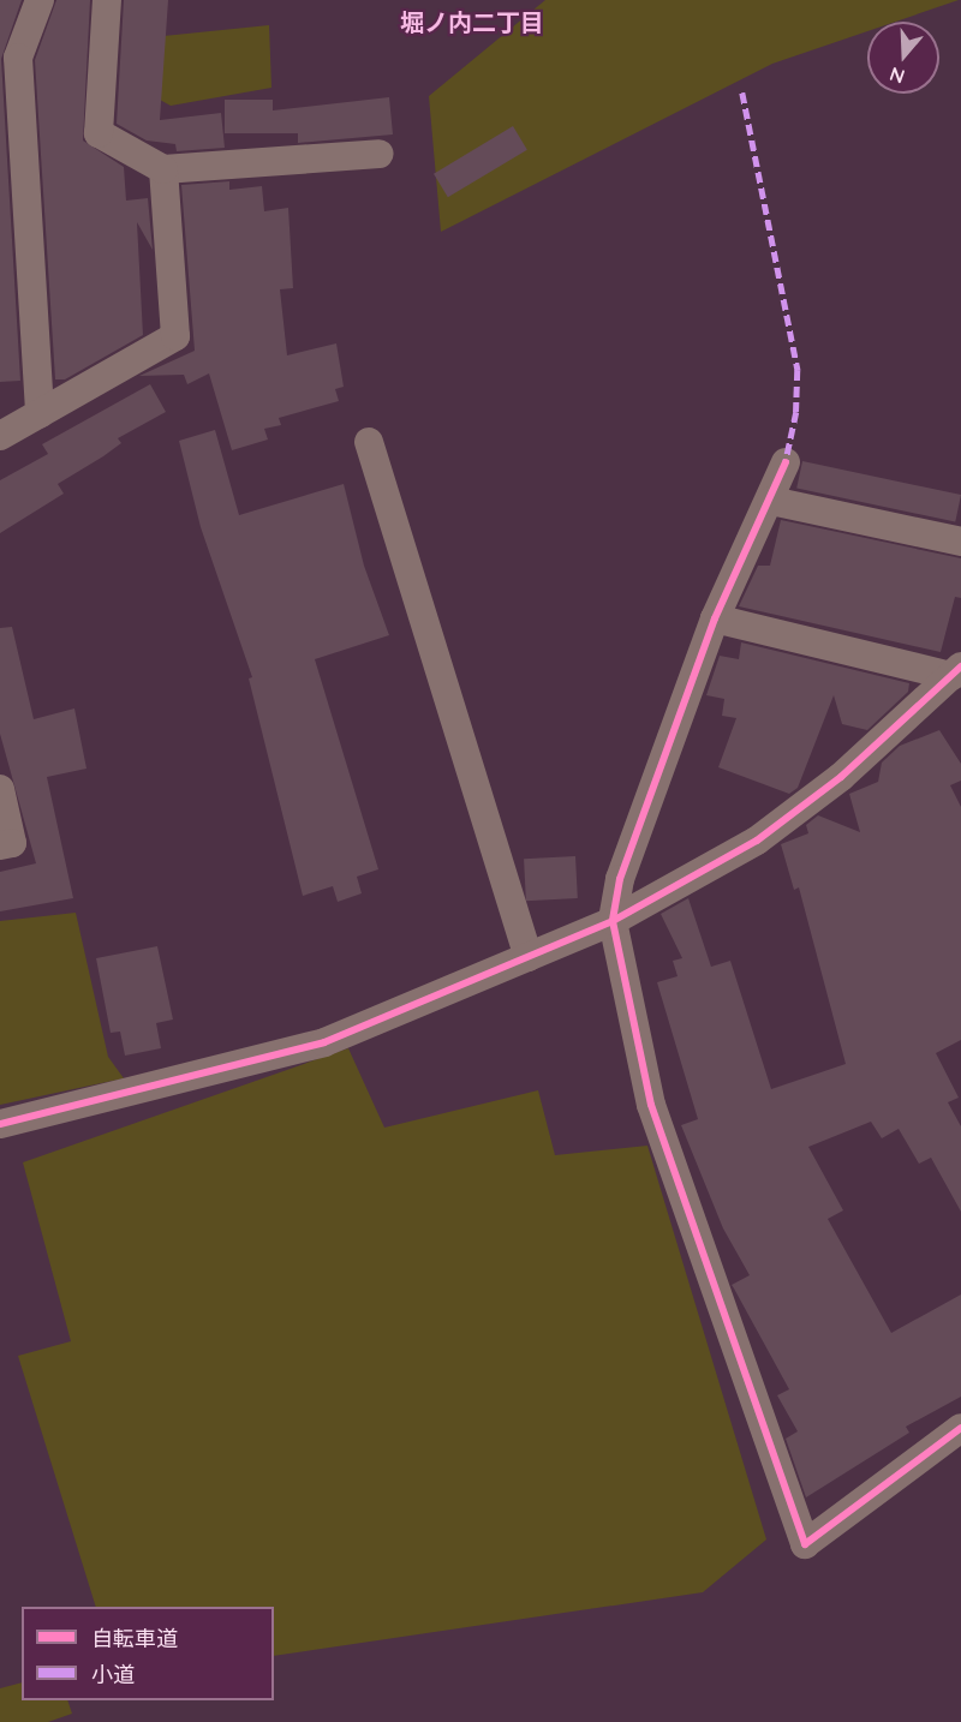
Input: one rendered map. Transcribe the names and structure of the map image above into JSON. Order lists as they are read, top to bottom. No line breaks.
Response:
{"districts":["堀ノ内二丁目"],"legend":["自転車道","小道"],"north":"bottom"}
